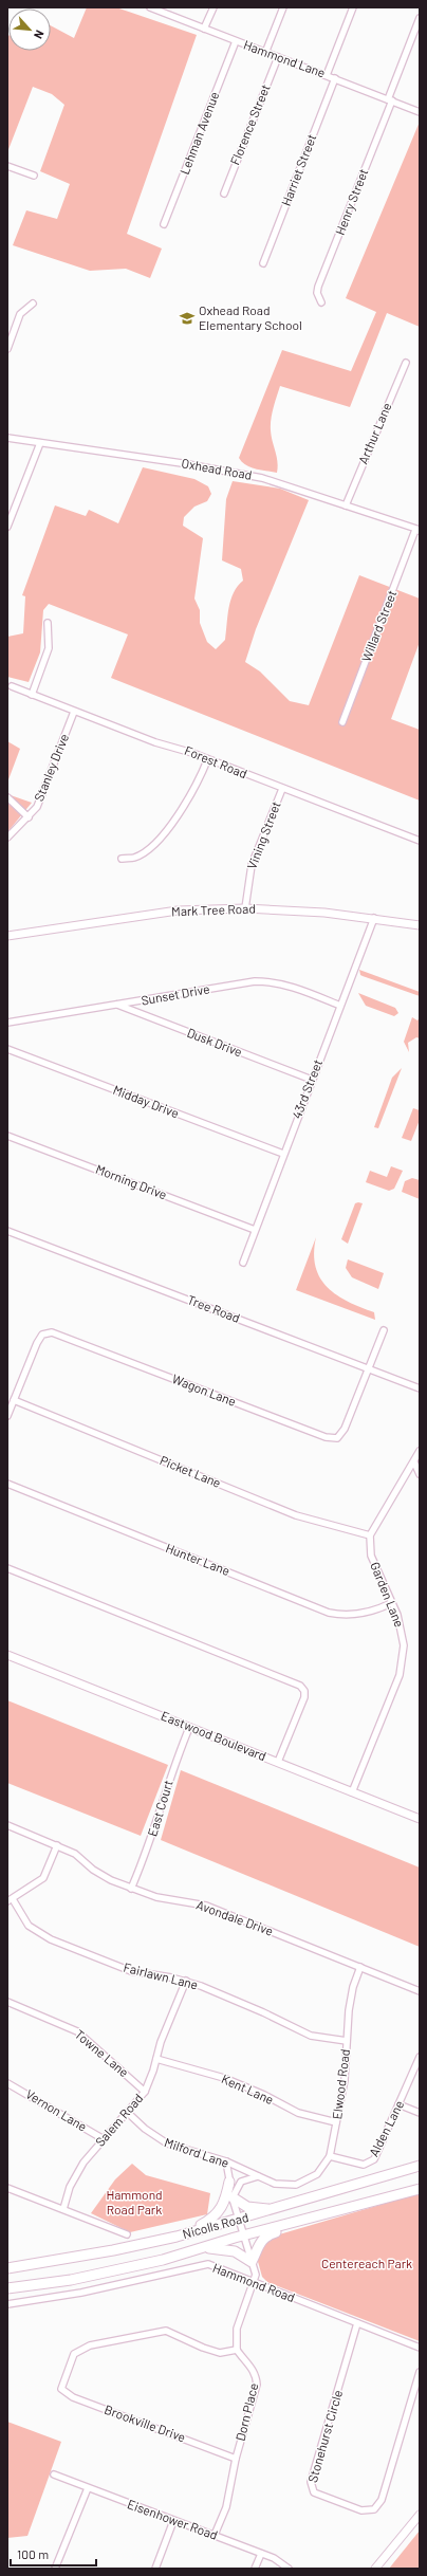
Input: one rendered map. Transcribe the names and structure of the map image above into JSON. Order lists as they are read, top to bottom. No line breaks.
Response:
{"streets":{"highway":["Nicolls Road"],"street":["Hammond Lane","Florence Street","Lehman Avenue","Harriet Street","Henry Street","Arthur Lane","Oxhead Road","Willard Street","Forest Road","Stanley Drive","Vining Street","Mark Tree Road","Sunset Drive","Dusk Drive","43rd Street","Midday Drive","Morning Drive","Tree Road","Wagon Lane","Picket Lane","Hunter Lane","Garden Lane","Eastwood Boulevard","East Court","Avondale Drive","Fairlawn Lane","Towne Lane","Elwood Road","Kent Lane","Vernon Lane","Salem Road","Alden Lane","Milford Lane","Hammond Road","Dorn Place","Brookville Drive","Stonehurst Circle","Eisenhower Road"]},"crossings":[["Hammond Lane","Florence Street"],["Hammond Lane","Lehman Avenue"],["Hammond Lane","Harriet Street"],["Hammond Lane","Henry Street"],["Arthur Lane","Oxhead Road"],["Oxhead Road","Willard Street"],["Forest Road","Stanley Drive"],["Forest Road","Vining Street"],["Vining Street","Mark Tree Road"],["Mark Tree Road","43rd Street"],["Sunset Drive","Dusk Drive"],["Sunset Drive","43rd Street"],["Dusk Drive","43rd Street"],["43rd Street","Midday Drive"],["43rd Street","Morning Drive"],["Tree Road","Wagon Lane"],["Wagon Lane","Picket Lane"],["Picket Lane","Garden Lane"],["Hunter Lane","Garden Lane"],["Garden Lane","Eastwood Boulevard"],["Eastwood Boulevard","East Court"],["East Court","Avondale Drive"],["Avondale Drive","Elwood Road"],["Fairlawn Lane","Elwood Road"],["Fairlawn Lane","Salem Road"],["Towne Lane","Salem Road"],["Elwood Road","Kent Lane"],["Elwood Road","Alden Lane"],["Elwood Road","Milford Lane"],["Kent Lane","Salem Road"],["Vernon Lane","Salem Road"],["Salem Road","Milford Lane"],["Hammond Road","Stonehurst Circle"],["Dorn Place","Brookville Drive"],["Dorn Place","Eisenhower Road"]],"parks":["Hammond Road Park","Centereach Park"],"places":{"school or university":["Oxhead Road Elementary School"]},"scale_bar":"100 m","north":"bottom right"}
